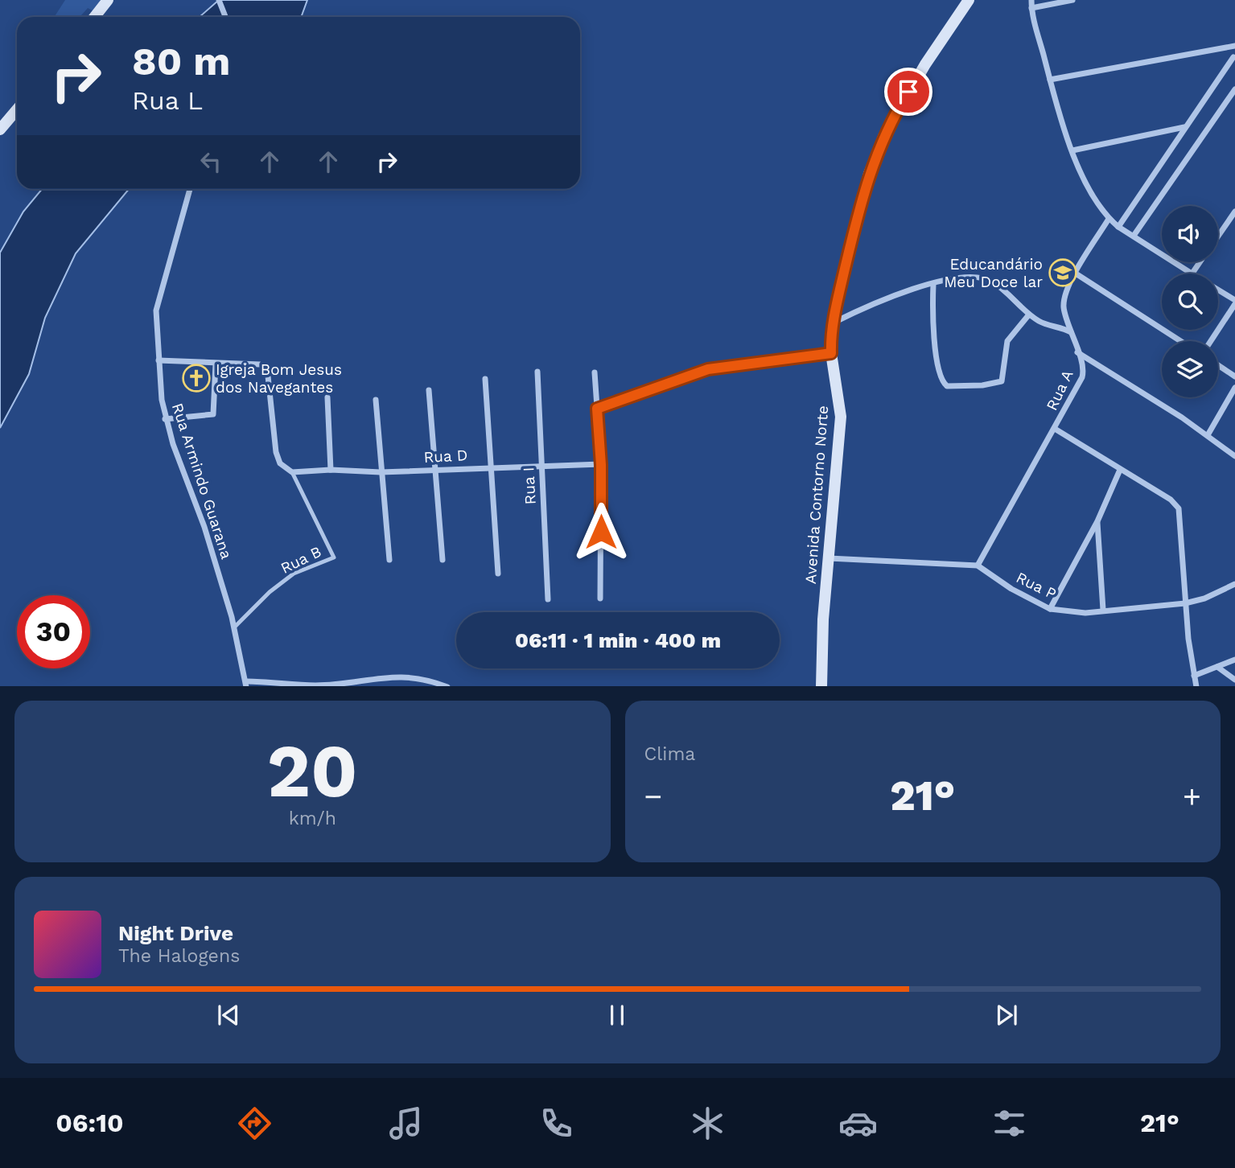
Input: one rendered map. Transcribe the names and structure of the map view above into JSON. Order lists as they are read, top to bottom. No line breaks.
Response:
{"streets":{"street":["Rua A","Rua D","Rua Armindo Guarana","Rua I","Avenida Contorno Norte","Rua P"],"lane":["Rua B"]},"crossings":[["Rua A","Rua P"],["Rua D","Rua I"],["Rua D","Rua B"],["Rua Armindo Guarana","Rua B"]],"places":{"school or university":["Educandário Meu Doce lar"],"church":["Igreja Bom Jesus dos Navegantes"]},"page":{"turn":["80 m","Rua L"],"limit":"30","trip":"06:11 · 1 min · 400 m","tile":[["20","km/h"],"Clima"],"heat":["−","21°","+"],"song":["Night Drive","The Halogens"],"tabs":["06:10","21°"]}}
